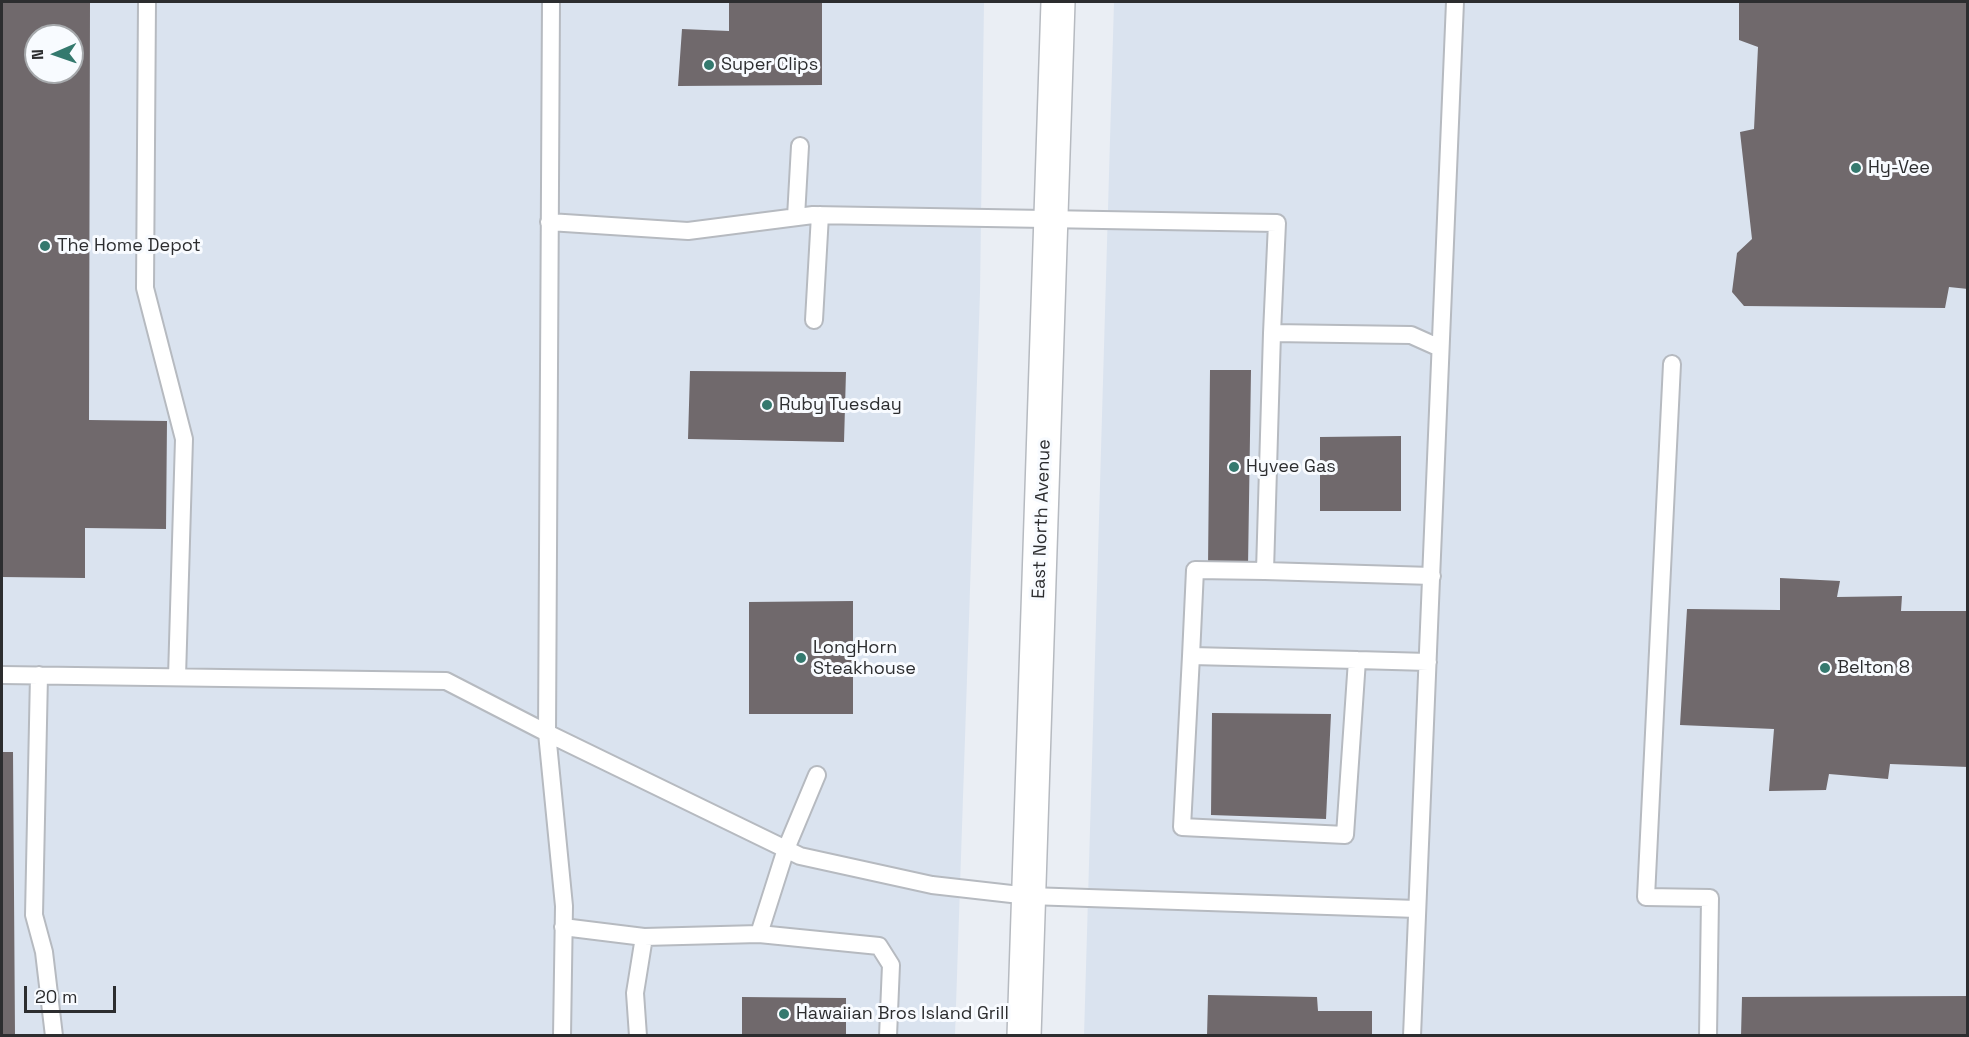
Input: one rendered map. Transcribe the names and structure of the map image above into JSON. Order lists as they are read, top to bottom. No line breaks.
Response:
{"streets":{"main road":["East North Avenue"]},"places":["Super Clips","Hy-Vee","The Home Depot","Ruby Tuesday","Hyvee Gas","LongHorn Steakhouse","Belton 8","Hawaiian Bros Island Grill"],"scale_bar":"20 m","north":"left"}
